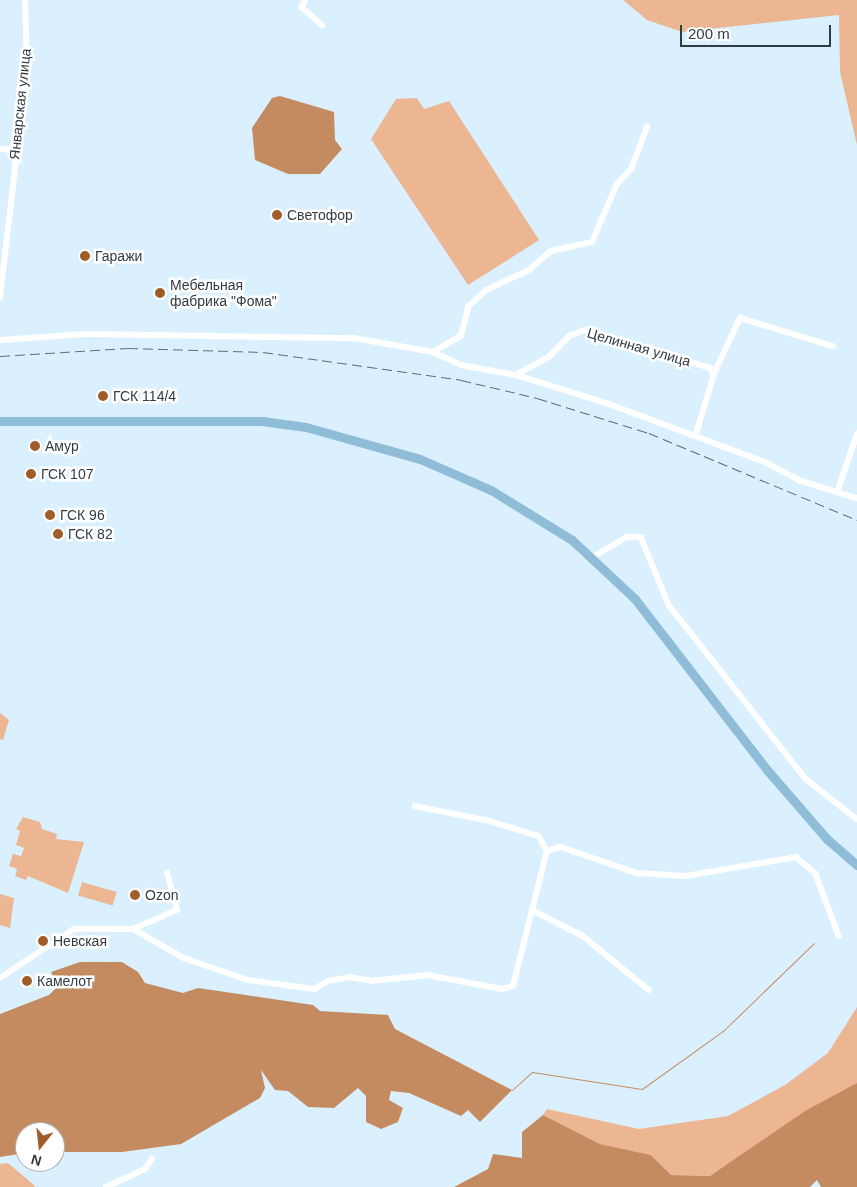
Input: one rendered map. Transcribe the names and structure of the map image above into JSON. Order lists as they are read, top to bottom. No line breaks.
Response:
{"streets":{"street":["Январская улица","Целинная улица"]},"places":["Светофор","Гаражи","Мебельная фабрика \"Фома\"","ГСК 114/4","Амур","ГСК 107","ГСК 96","ГСК 82","Ozon","Невская","Камелот"],"scale_bar":"200 m","north":"bottom"}
